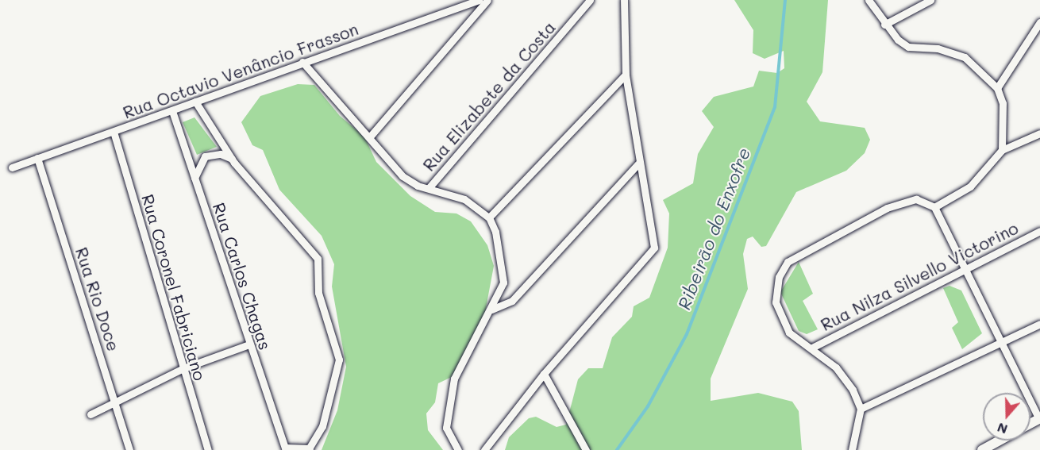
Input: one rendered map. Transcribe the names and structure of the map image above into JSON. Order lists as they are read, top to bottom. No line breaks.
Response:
{"streets":{"street":["Rua Octavio Venâncio Frasson","Rua Elizabete da Costa","Rua Carlos Chagas","Rua Nilza Silvello Victorino","Rua Coronel Fabriciano","Rua Rio Doce"]},"crossings":[["Rua Octavio Venâncio Frasson","Rua Carlos Chagas"],["Rua Octavio Venâncio Frasson","Rua Coronel Fabriciano"],["Rua Octavio Venâncio Frasson","Rua Rio Doce"]],"water":["Ribeirão do Enxofre"],"north":"bottom"}
